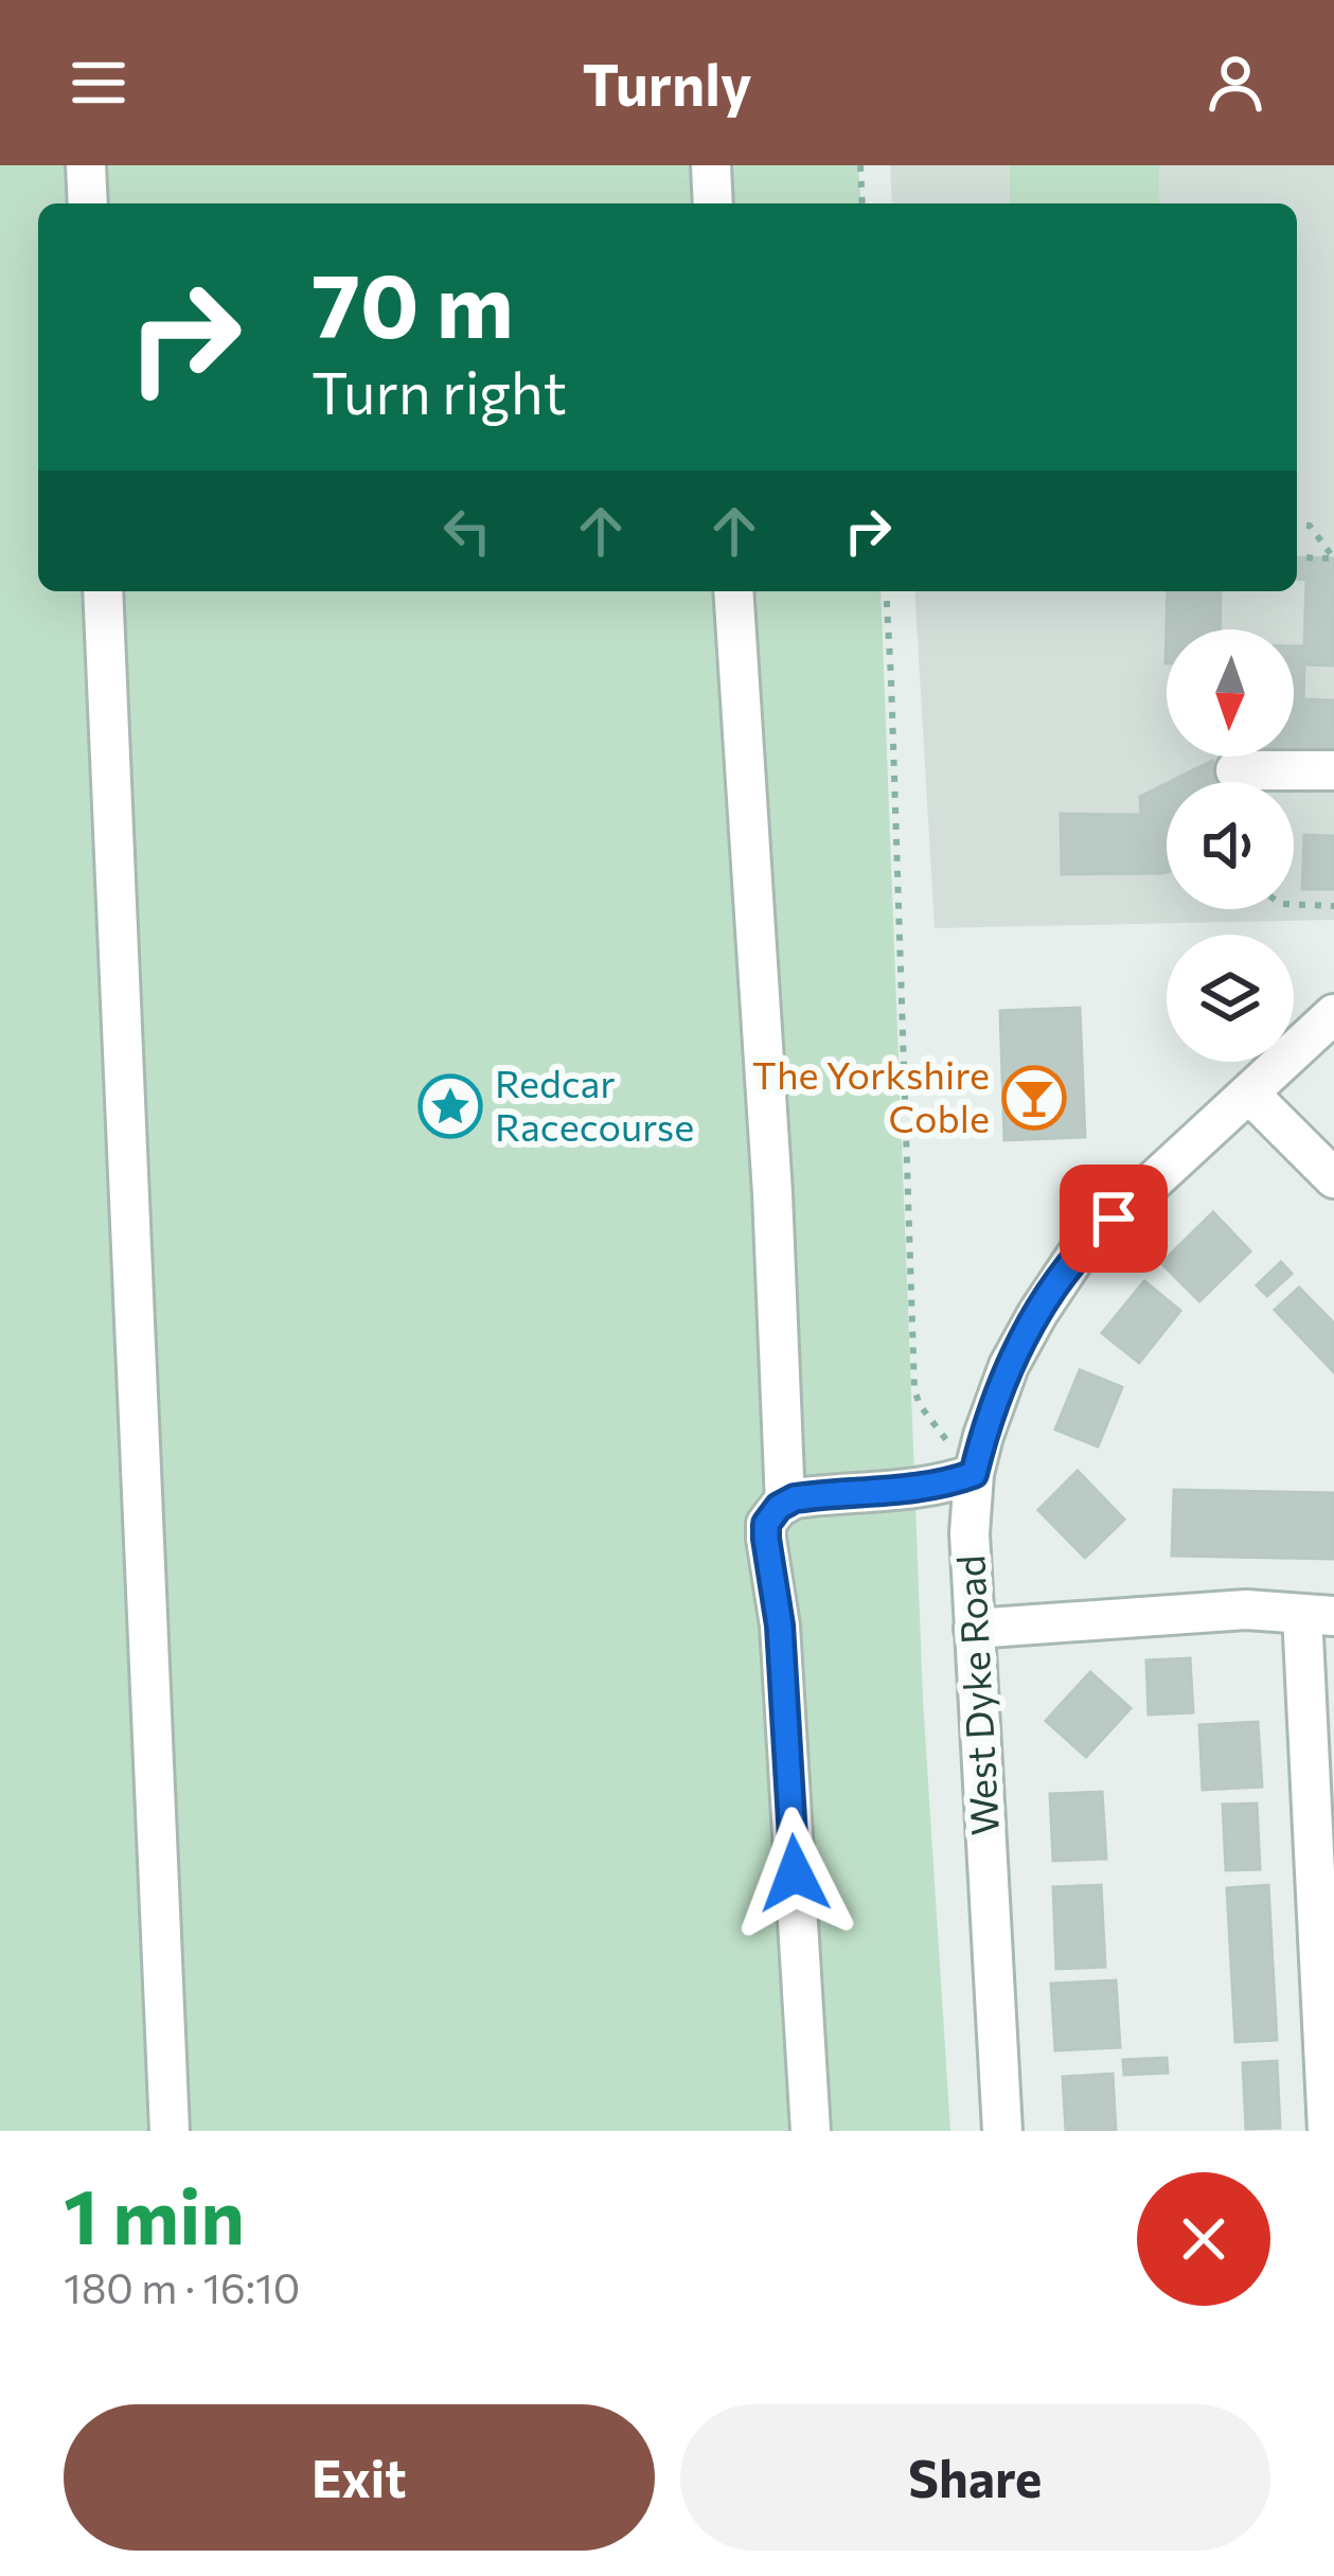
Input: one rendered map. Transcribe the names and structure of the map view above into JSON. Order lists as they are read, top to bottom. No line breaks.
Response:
{"streets":{"street":["West Dyke Road"]},"places":{"bar":["The Yorkshire Coble"],"place":["Redcar Racecourse"]},"north":"bottom","page":{"header":"Turnly","turn":["70 m","Turn right"],"heading":["1 min","180 m · 16:10"],"buttons":["Exit","Share"]}}
